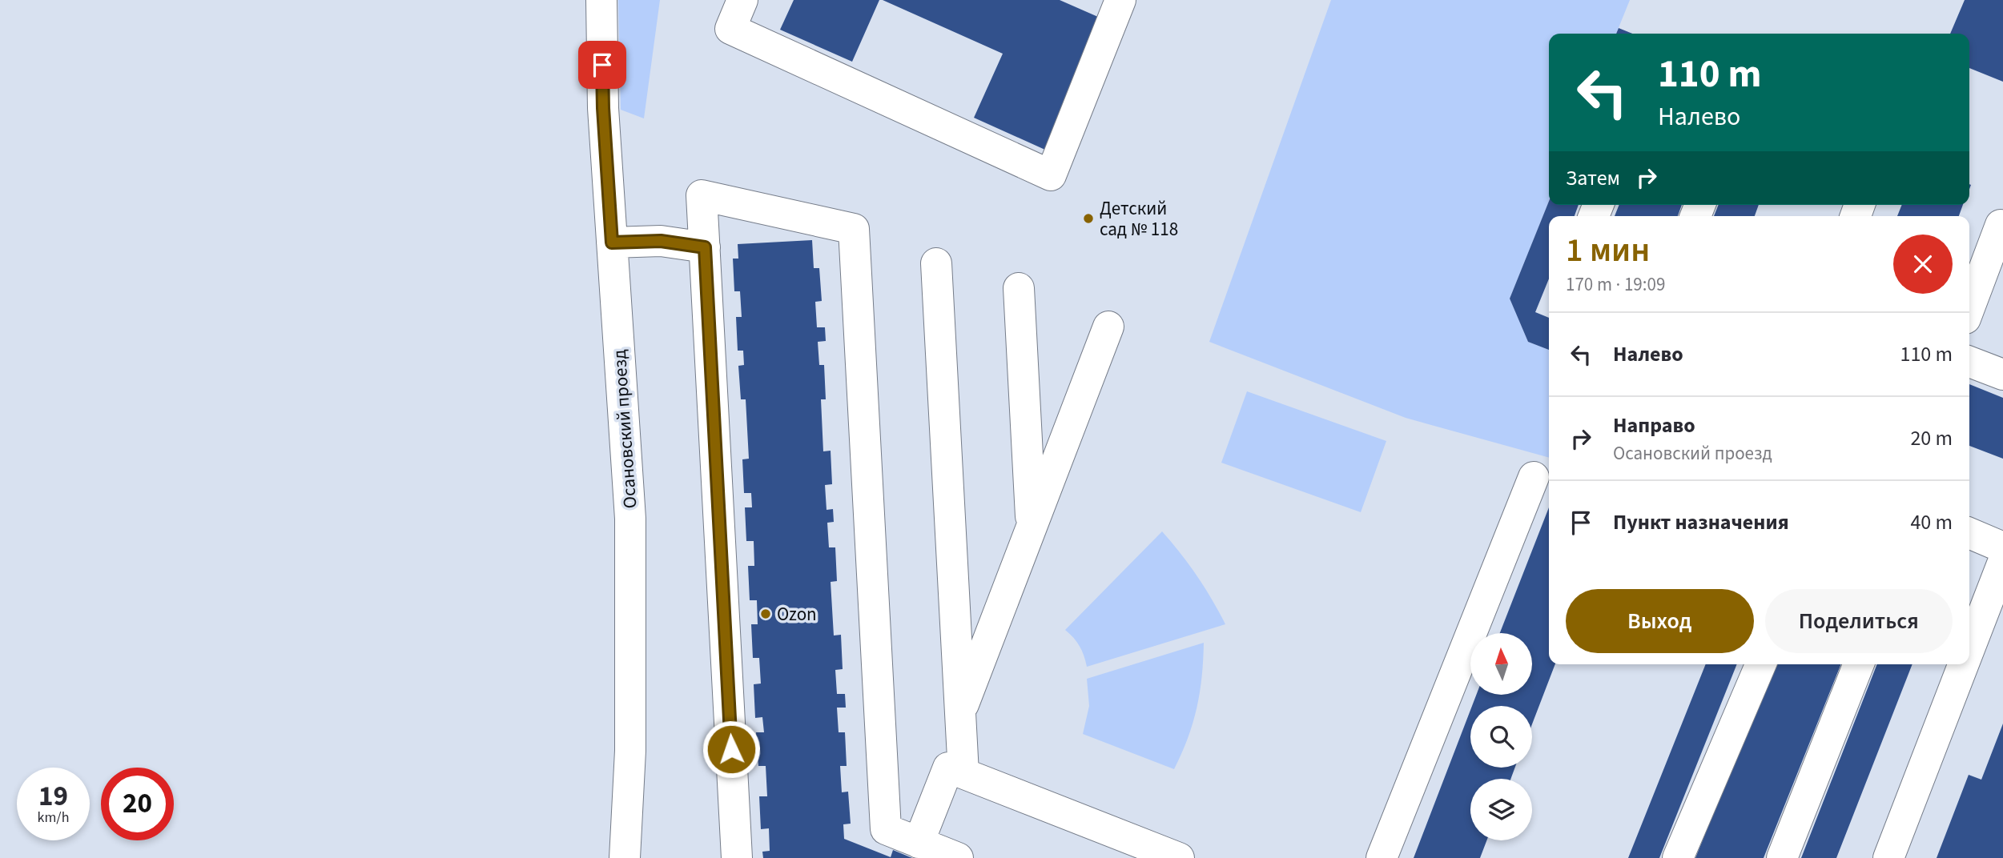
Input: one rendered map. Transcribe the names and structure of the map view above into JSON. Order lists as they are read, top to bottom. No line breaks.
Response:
{"streets":{"street":["Осановский проезд"]},"places":["Детский сад № 118","Ozon"],"north":"top","page":{"turn":["110 m","Налево"],"then":"Затем","heading":["1 мин","170 m · 19:09"],"list":[{"name":"Налево","value":"110 m"},{"name":"Направо","note":"Осановский проезд","value":"20 m"},{"name":"Пункт назначения","value":"40 m"}],"buttons":["Выход","Поделиться"],"speed":"19 km/h","limit":"20"}}
